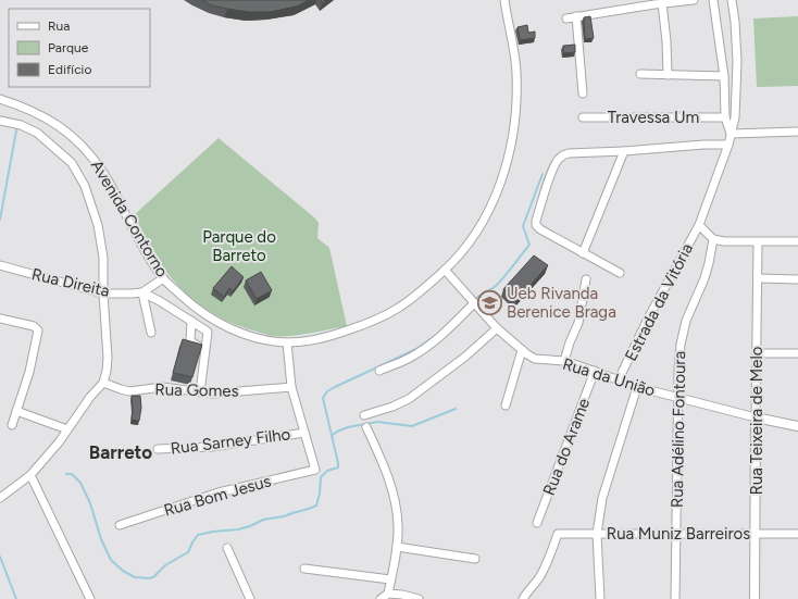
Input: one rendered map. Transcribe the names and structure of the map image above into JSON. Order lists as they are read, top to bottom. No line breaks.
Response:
{"streets":{"main road":["Rua Teixeira de Melo"],"street":["Travessa Um","Avenida Contorno","Rua Direita","Estrada da Vitória","Rua da União","Rua Gomes","Rua Adélino Fontoura","Rua Sarney Filho","Rua do Arame","Rua Bom Jesus","Rua Muniz Barreiros"]},"crossings":[["Travessa Um","Estrada da Vitória"],["Avenida Contorno","Rua da União"],["Estrada da Vitória","Rua da União"],["Estrada da Vitória","Rua Adélino Fontoura"],["Rua da União","Rua Teixeira de Melo"],["Rua da União","Rua Adélino Fontoura"],["Rua da União","Rua do Arame"],["Rua Teixeira de Melo","Rua Muniz Barreiros"],["Rua Adélino Fontoura","Rua Muniz Barreiros"],["Rua Sarney Filho","Rua Bom Jesus"]],"districts":["Barreto"],"parks":["Parque do Barreto"],"places":{"school or university":["Ueb Rivanda Berenice Braga"]},"legend":["Rua","Parque","Edifício"]}
